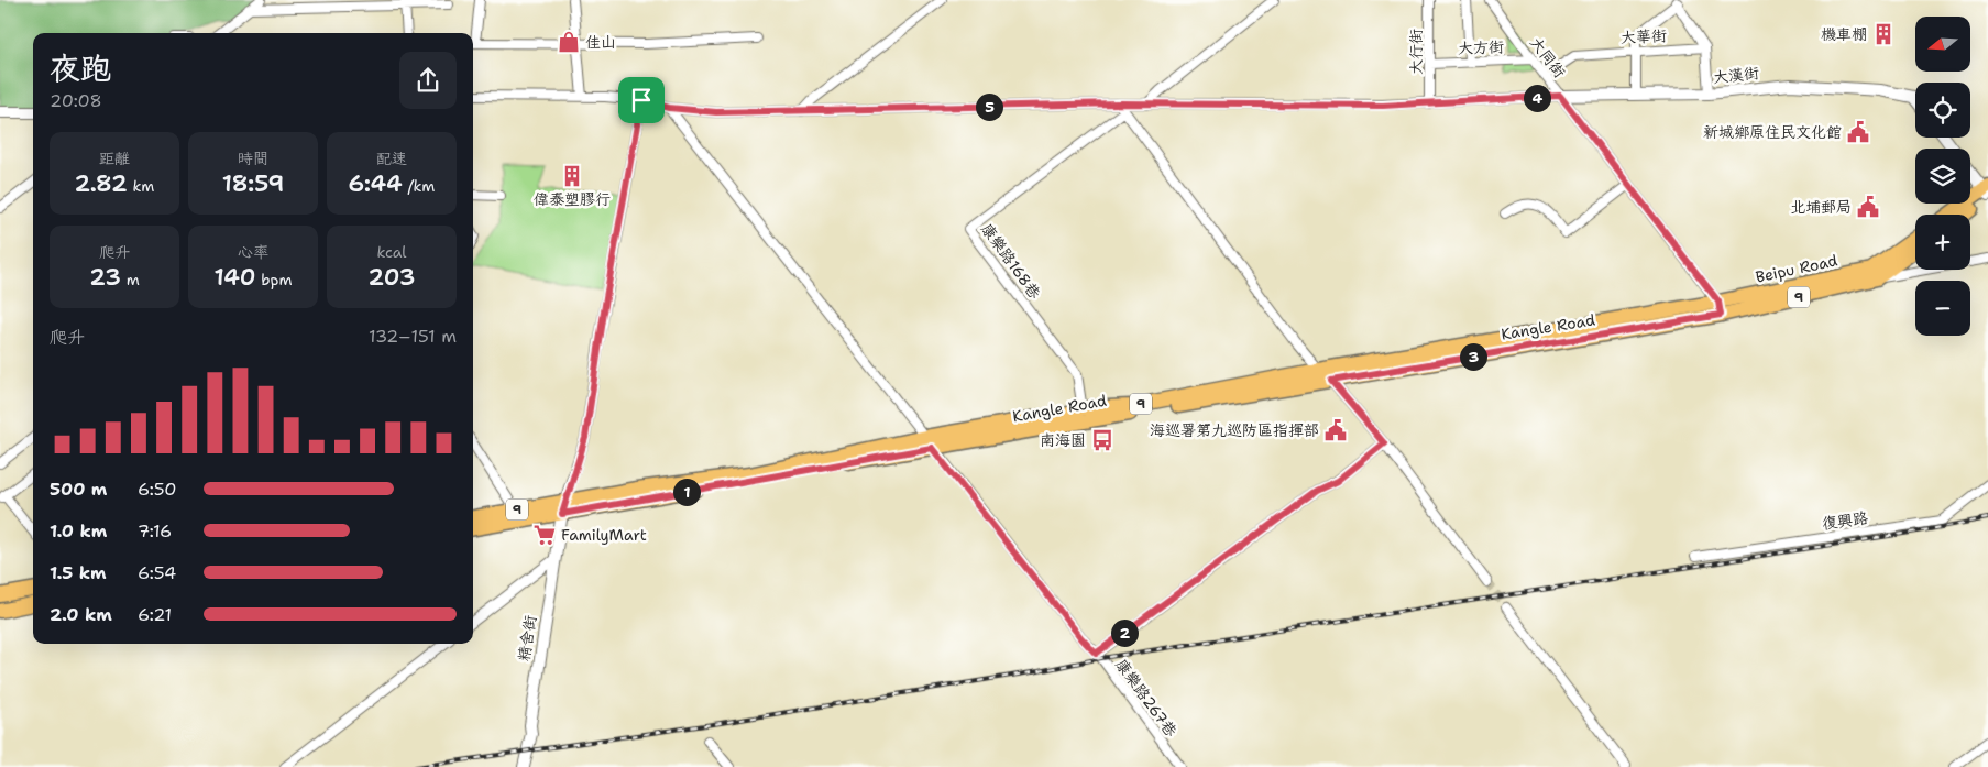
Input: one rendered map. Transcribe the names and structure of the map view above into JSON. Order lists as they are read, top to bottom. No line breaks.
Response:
{"streets":{"main road":["Beipu Road","9","Kangle Road"],"street":["大華街","大方街","大行街","大同街","大漢街","康樂路168巷","復興路","精舍街","康樂路267巷"]},"crossings":[["大華街","大同街"],["大方街","大行街"],["大方街","大同街"],["大同街","大漢街"],["大同街","Beipu Road"],["大同街","Kangle Road"],["康樂路168巷","Kangle Road"],["Beipu Road","9"],["Beipu Road","Kangle Road"],["Kangle Road","精舍街"],["Kangle Road","康樂路267巷"]],"places":{"building":["機車棚","偉泰塑膠行"],"shop":["佳山"],"public building":["新城鄉原住民文化館","北埔郵局","海巡署第九巡防區指揮部"],"bus stop":["南海園"],"supermarket":["FamilyMart"]},"north":"left","page":{"map_buttons":["+","−"],"heading":["夜跑","20:08"],"pins":["4","5","3","1","2"],"stats":[["距離","2.82 km"],["時間","18:59"],["配速","6:44 /km"],["爬升","23 m"],["心率","140 bpm"],["kcal","203"]],"chart":["爬升","132–151 m"],"list":[{"name":"500 m","note":"6:50"},{"name":"1.0 km","note":"7:16"},{"name":"1.5 km","note":"6:54"},{"name":"2.0 km","note":"6:21"}]}}
